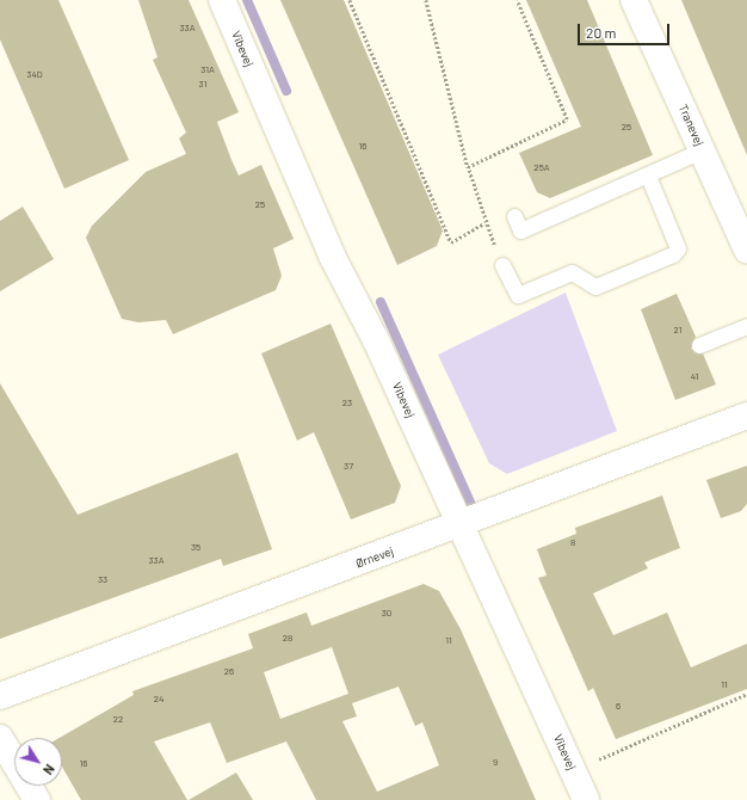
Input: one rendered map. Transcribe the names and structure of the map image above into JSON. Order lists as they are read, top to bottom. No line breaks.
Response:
{"streets":{"street":["Vibevej","Tranevej","Ørnevej"]},"crossings":[["Vibevej","Ørnevej"]],"house_numbers":["33A","31A","34D","31","25","16","25A","25","21","41","23","37","8","35","33A","33","30","28","11","26","11","24","6","22","9","16"],"scale_bar":"20 m","north":"bottom right"}
